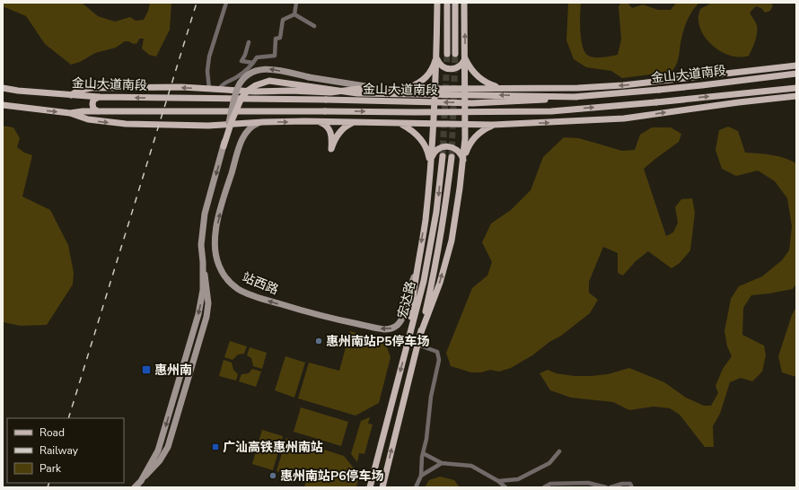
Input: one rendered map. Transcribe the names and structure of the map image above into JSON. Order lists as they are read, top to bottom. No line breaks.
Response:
{"streets":{"main road":["金山大道南段","宏达路"],"street":["站西路"]},"places":{"other":["惠州南站P5停车场","惠州南站P6停车场"],"transit":["惠州南","广汕高铁惠州南站"]},"legend":["Road","Railway","Park"]}
